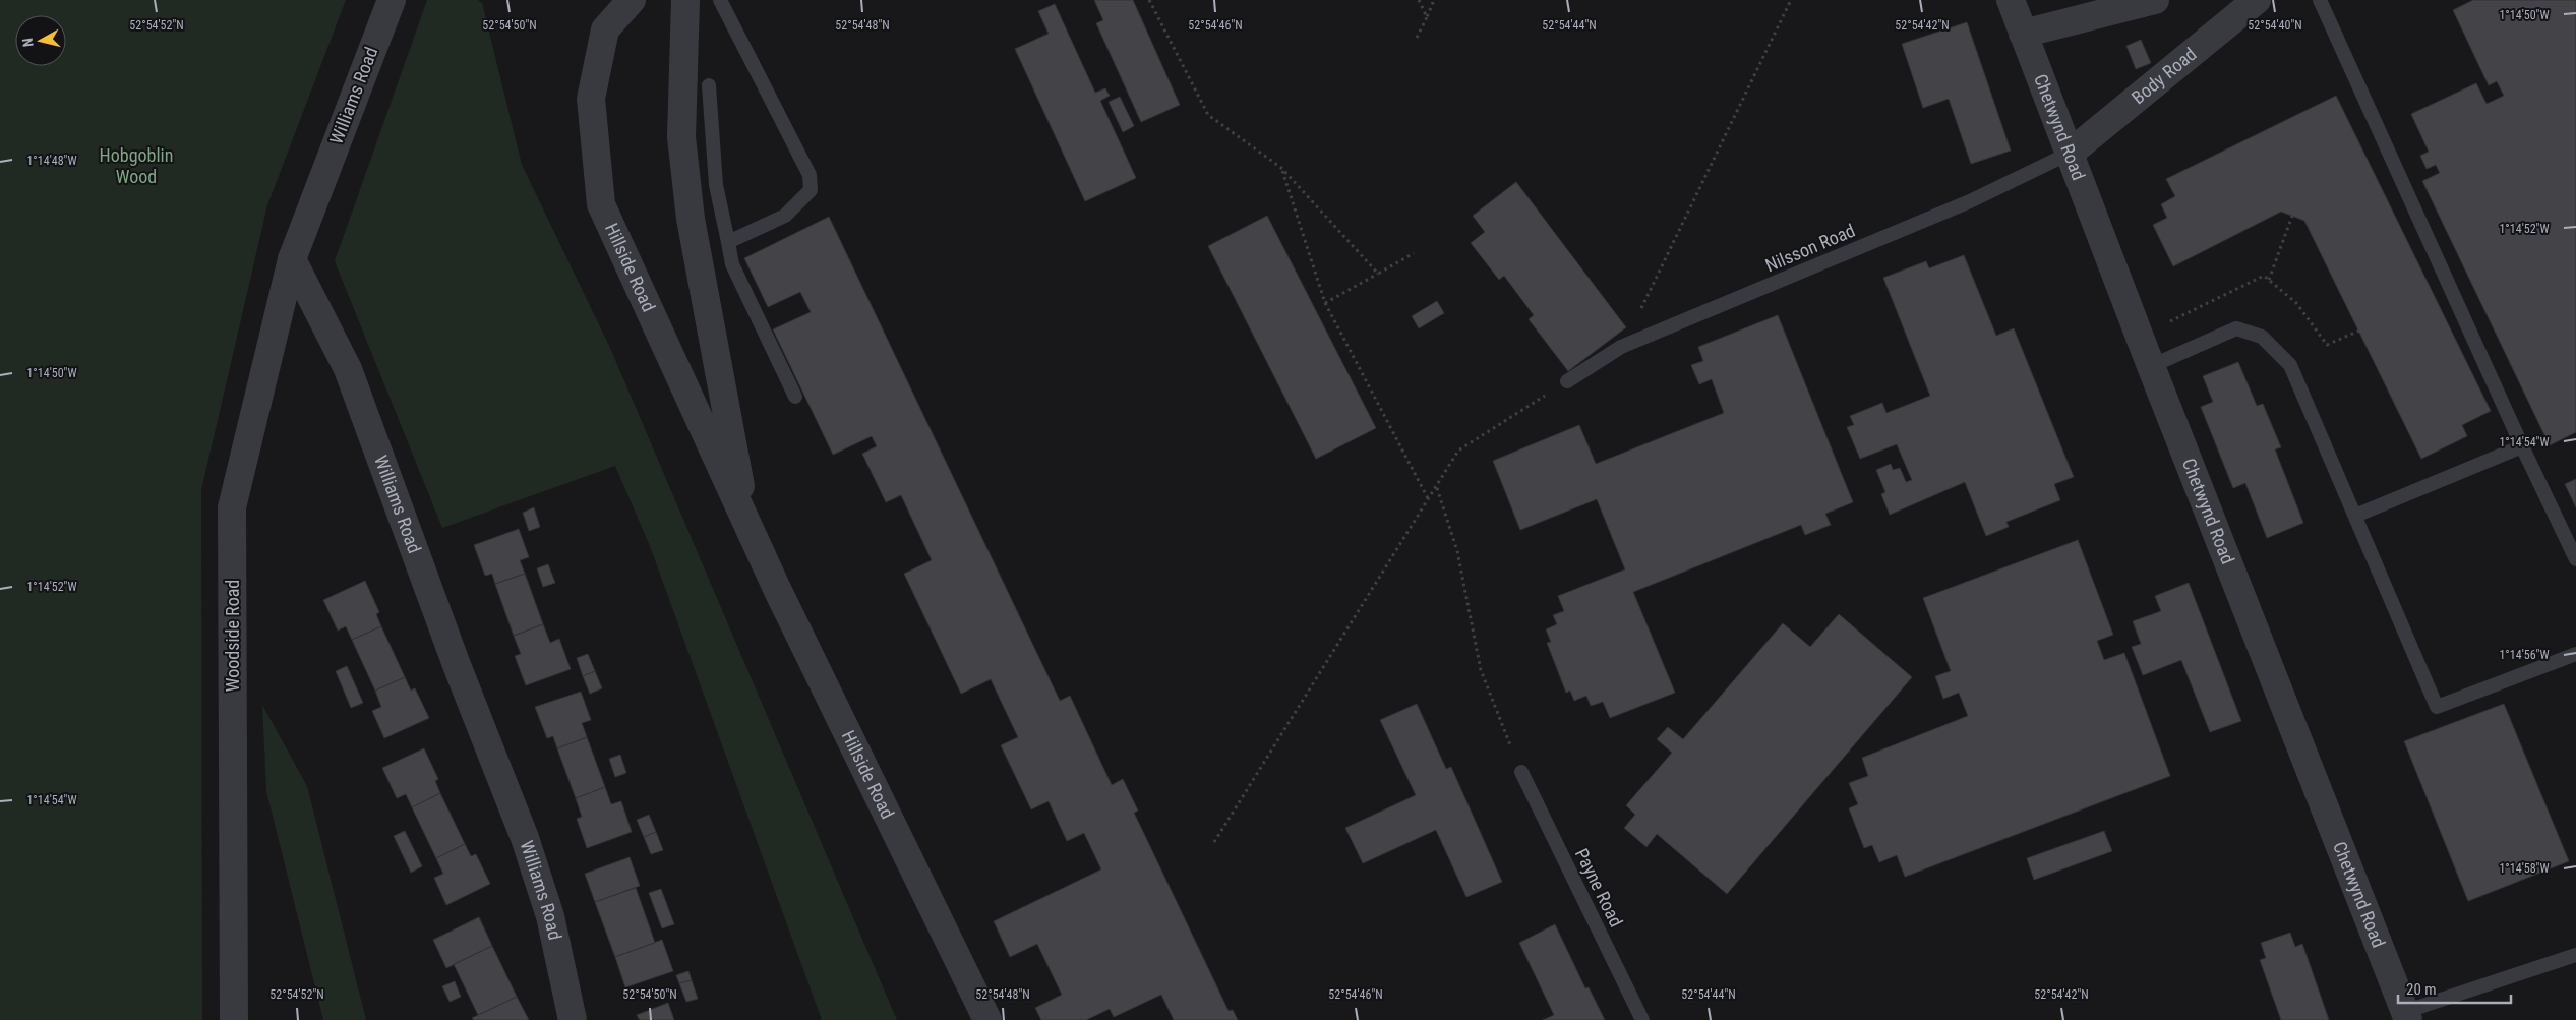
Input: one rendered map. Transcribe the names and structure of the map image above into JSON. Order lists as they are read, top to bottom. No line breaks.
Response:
{"streets":{"street":["Body Road","Williams Road","Chetwynd Road","Hillside Road","Woodside Road"],"lane":["Nilsson Road","Payne Road"]},"crossings":[["Body Road","Chetwynd Road"],["Body Road","Nilsson Road"],["Williams Road","Woodside Road"],["Chetwynd Road","Nilsson Road"]],"parks":["Hobgoblin Wood"],"scale_bar":"20 m","north":"left","coordinates":["1°14'50\"W","52°54'52\"N","52°54'50\"N","52°54'48\"N","52°54'46\"N","52°54'44\"N","52°54'42\"N","52°54'40\"N","1°14'48\"W","1°14'52\"W","1°14'54\"W","1°14'56\"W","1°14'58\"W"]}
